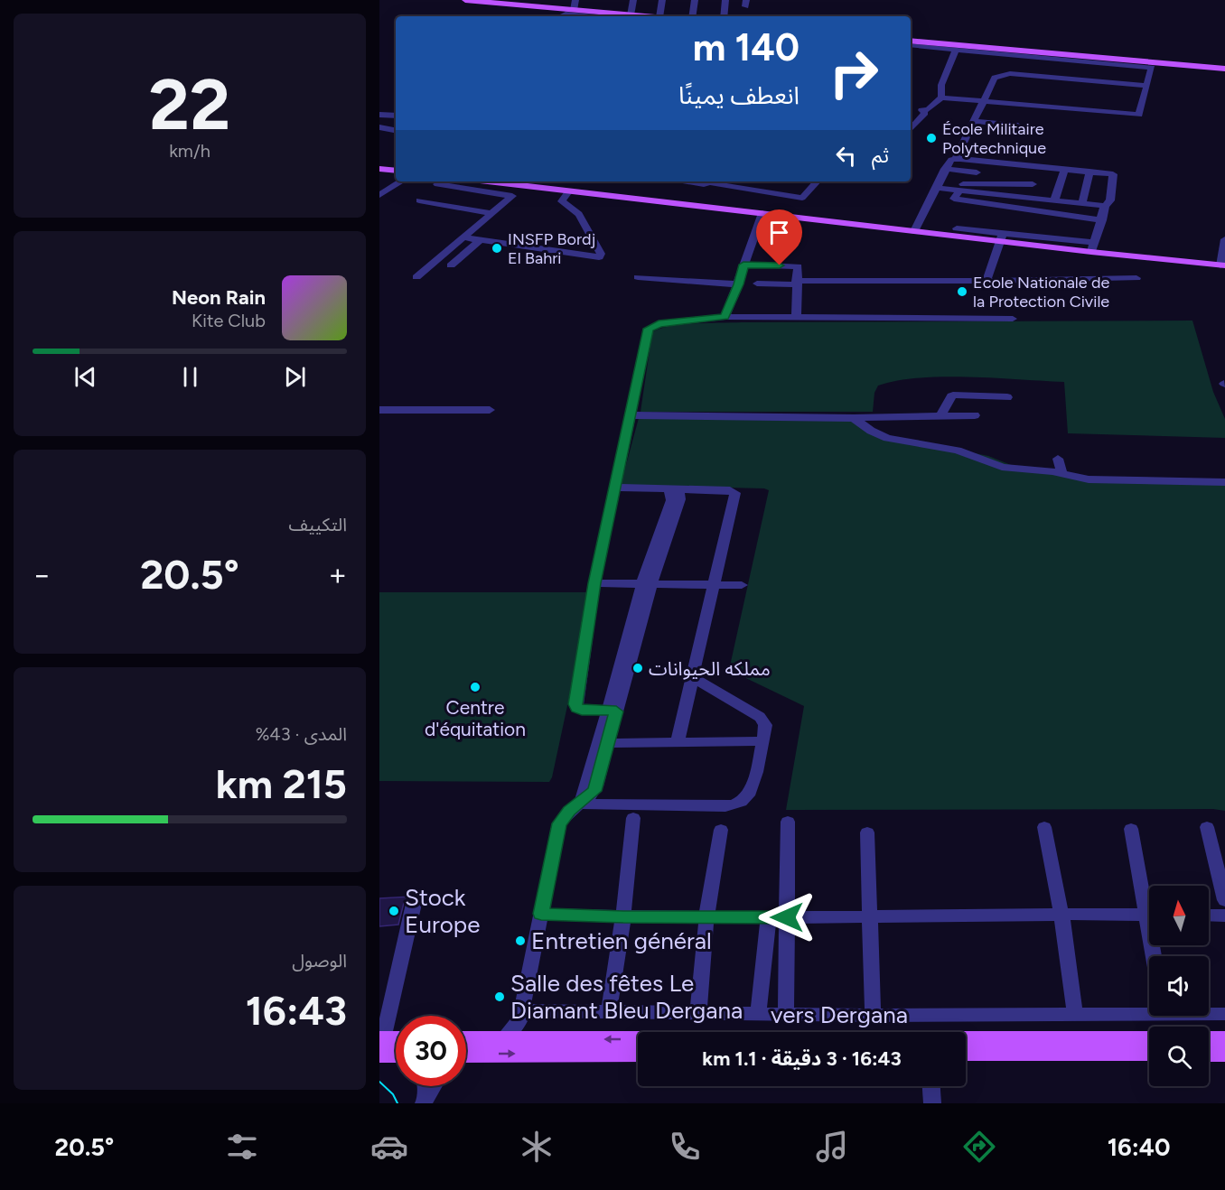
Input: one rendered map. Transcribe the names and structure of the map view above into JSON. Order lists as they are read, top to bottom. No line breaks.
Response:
{"streets":{"main road":["vers Dergana"]},"places":["École Militaire Polytechnique","INSFP Bordj El Bahri","Ecole Nationale de la Protection Civile","مملكه الحيوانات","Centre d'équitation","Stock Europe","Entretien général","Salle des fêtes Le Diamant Bleu Dergana"],"north":"top","page":{"tile":[["22","km/h"],"التكييف",["المدى · 43%","215 km"],["الوصول","16:43"]],"turn":["140 m","انعطف يمينًا"],"then":"ثم","song":["Neon Rain","Kite Club"],"heat":["−","20.5°","+"],"limit":"30","trip":"16:43 · 3 دقيقة · 1.1 km","tabs":["16:40","20.5°"]}}
